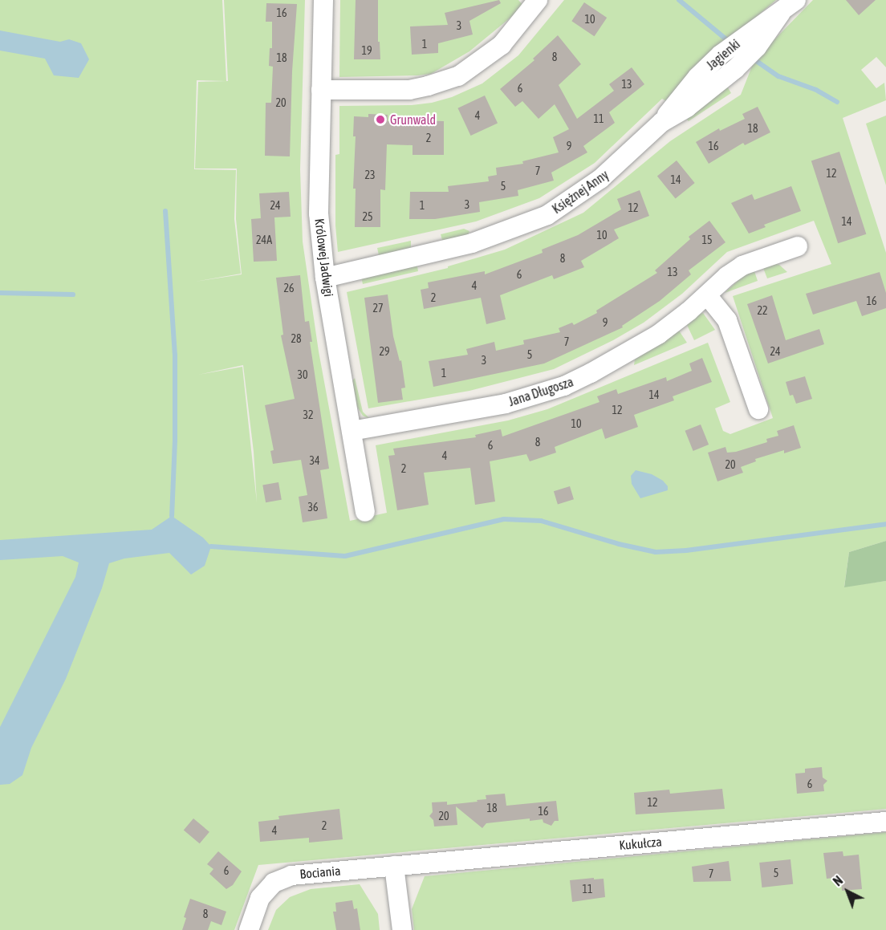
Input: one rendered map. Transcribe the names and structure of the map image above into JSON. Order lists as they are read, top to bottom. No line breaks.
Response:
{"streets":{"street":["Jagienki","Księżnej Anny","Królowej Jadwigi","Jana Długosza","Kukułcza","Bociania"]},"crossings":[["Jagienki","Księżnej Anny"],["Księżnej Anny","Królowej Jadwigi"],["Królowej Jadwigi","Jana Długosza"],["Kukułcza","Bociania"]],"places":["Grunwald"],"house_numbers":["16","10","3","1","19","8","18","13","6","20","4","11","18","2","9","16","7","12","23","14","5","3","24","1","12","25","14","10","24A","15","8","13","6","4","26","2","16","27","22","9","28","7","29","24","5","3","1","30","14","12","32","10","8","6","4","34","20","2","36","6","12","18","16","20","2","4","6","5","7","11","8"],"north":"top left"}
